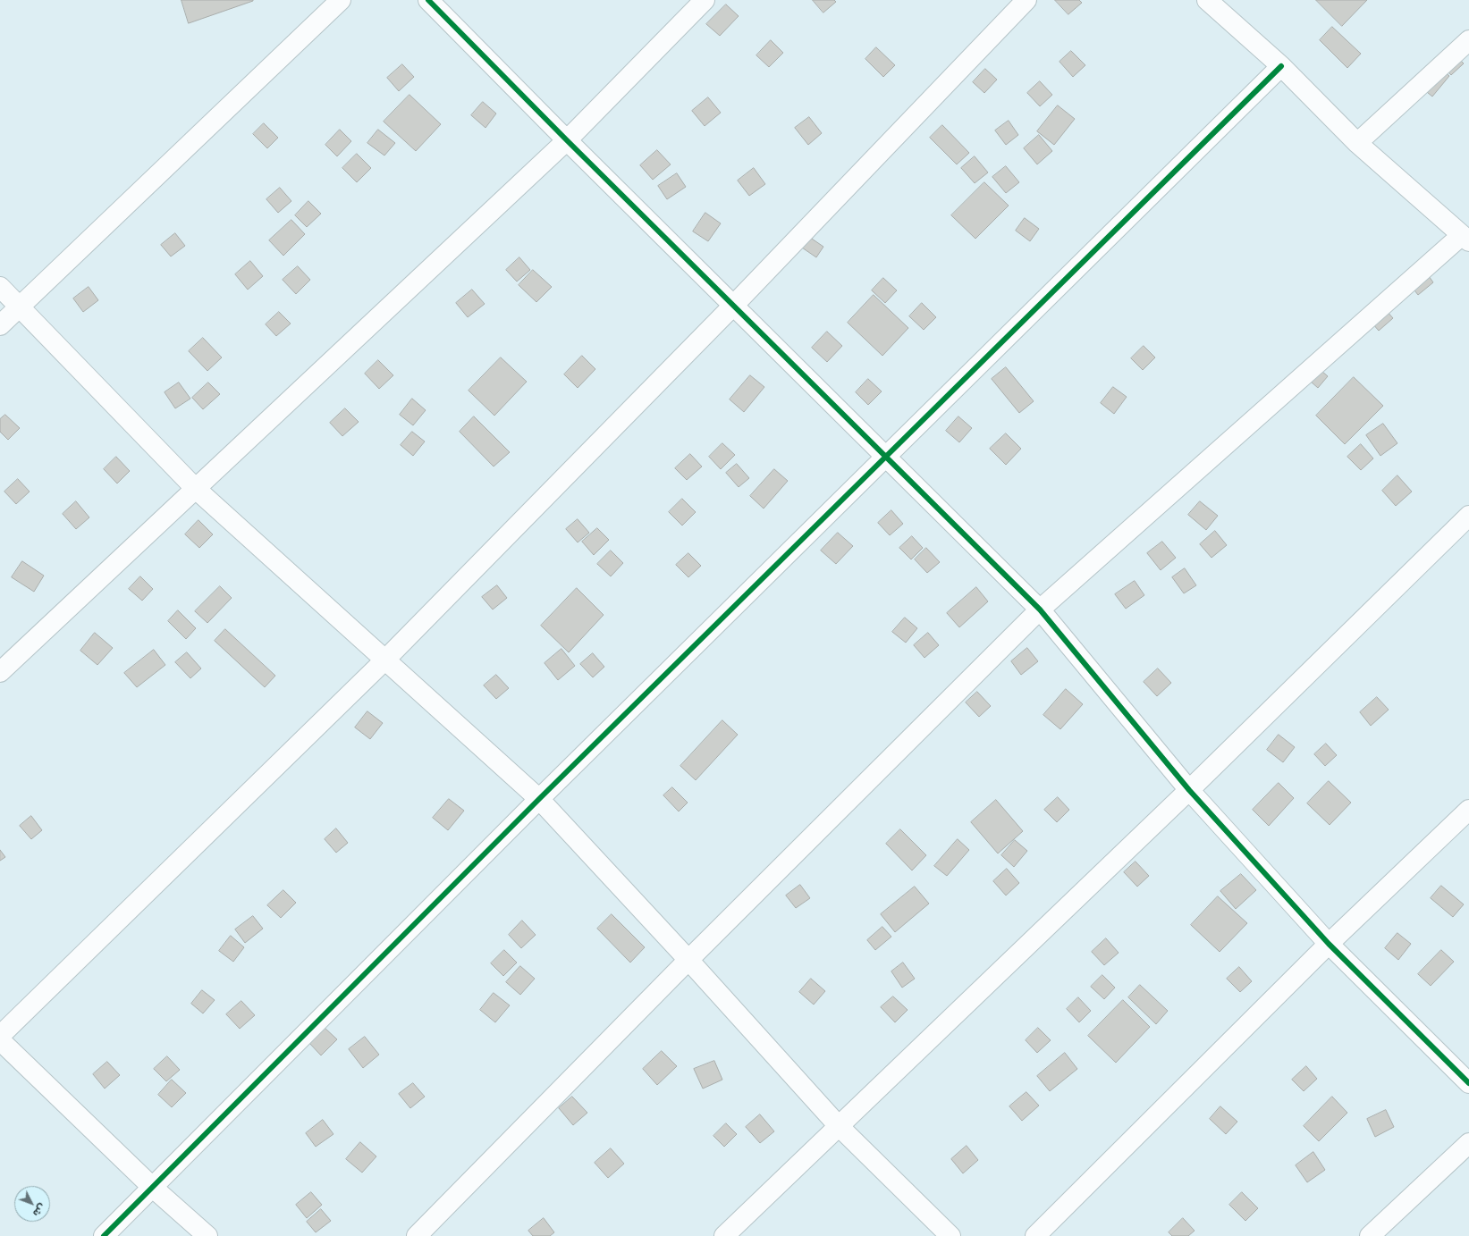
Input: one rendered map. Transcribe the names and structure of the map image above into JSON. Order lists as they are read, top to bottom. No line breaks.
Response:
{"north":"bottom right"}
